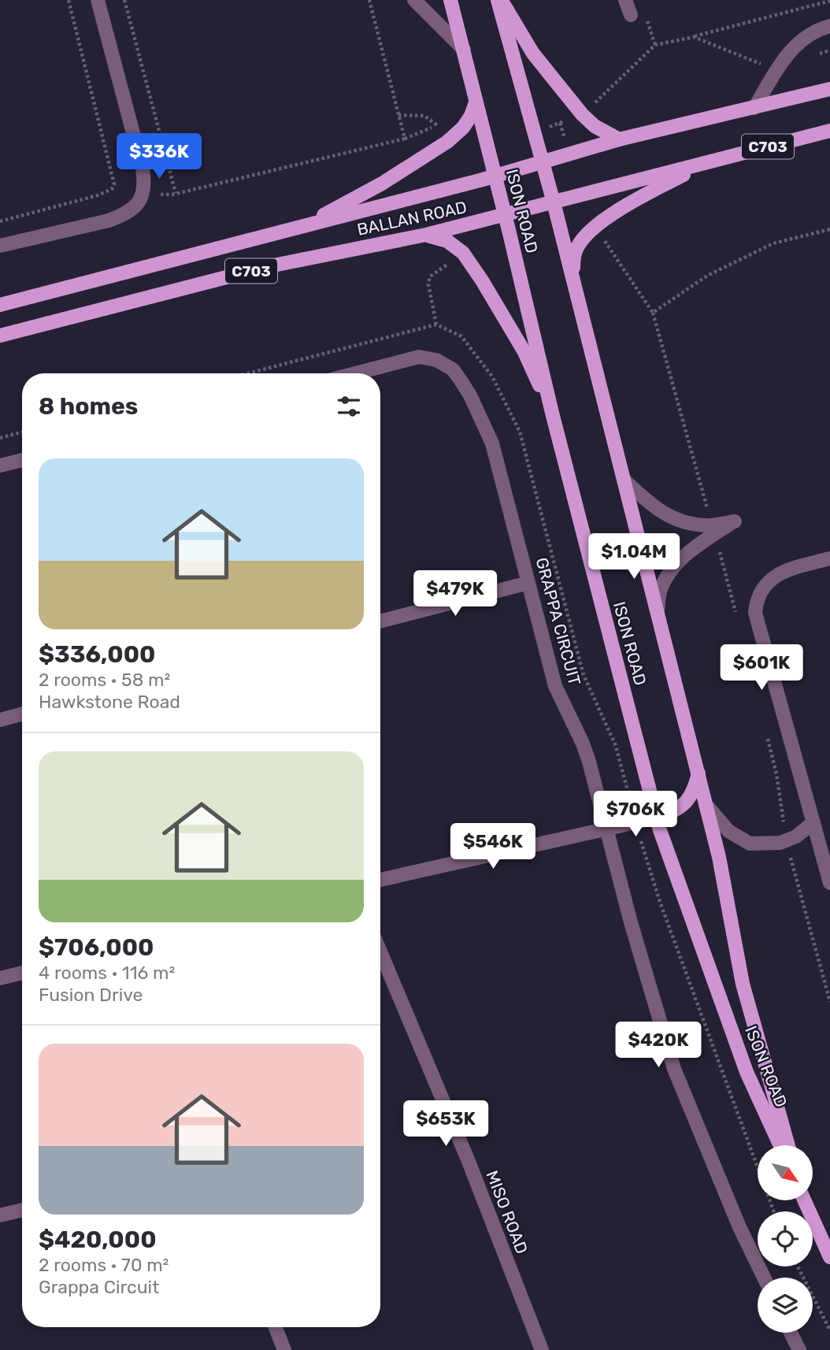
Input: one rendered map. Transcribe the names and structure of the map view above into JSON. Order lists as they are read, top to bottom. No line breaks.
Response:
{"streets":{"main road":["C703","ISON ROAD","BALLAN ROAD"],"street":["GRAPPA CIRCUIT","MISO ROAD"]},"crossings":[["ISON ROAD","BALLAN ROAD"]],"north":"bottom right","page":{"price":["$336K","$1.04M","$479K","$601K","$706K","$546K","$420K","$653K"],"heading":"8 homes","list":[{"name":"$336,000","note":"2 rooms · 58 m² · Hawkstone Road"},{"name":"$706,000","note":"4 rooms · 116 m² · Fusion Drive"},{"name":"$420,000","note":"2 rooms · 70 m² · Grappa Circuit"}]}}
